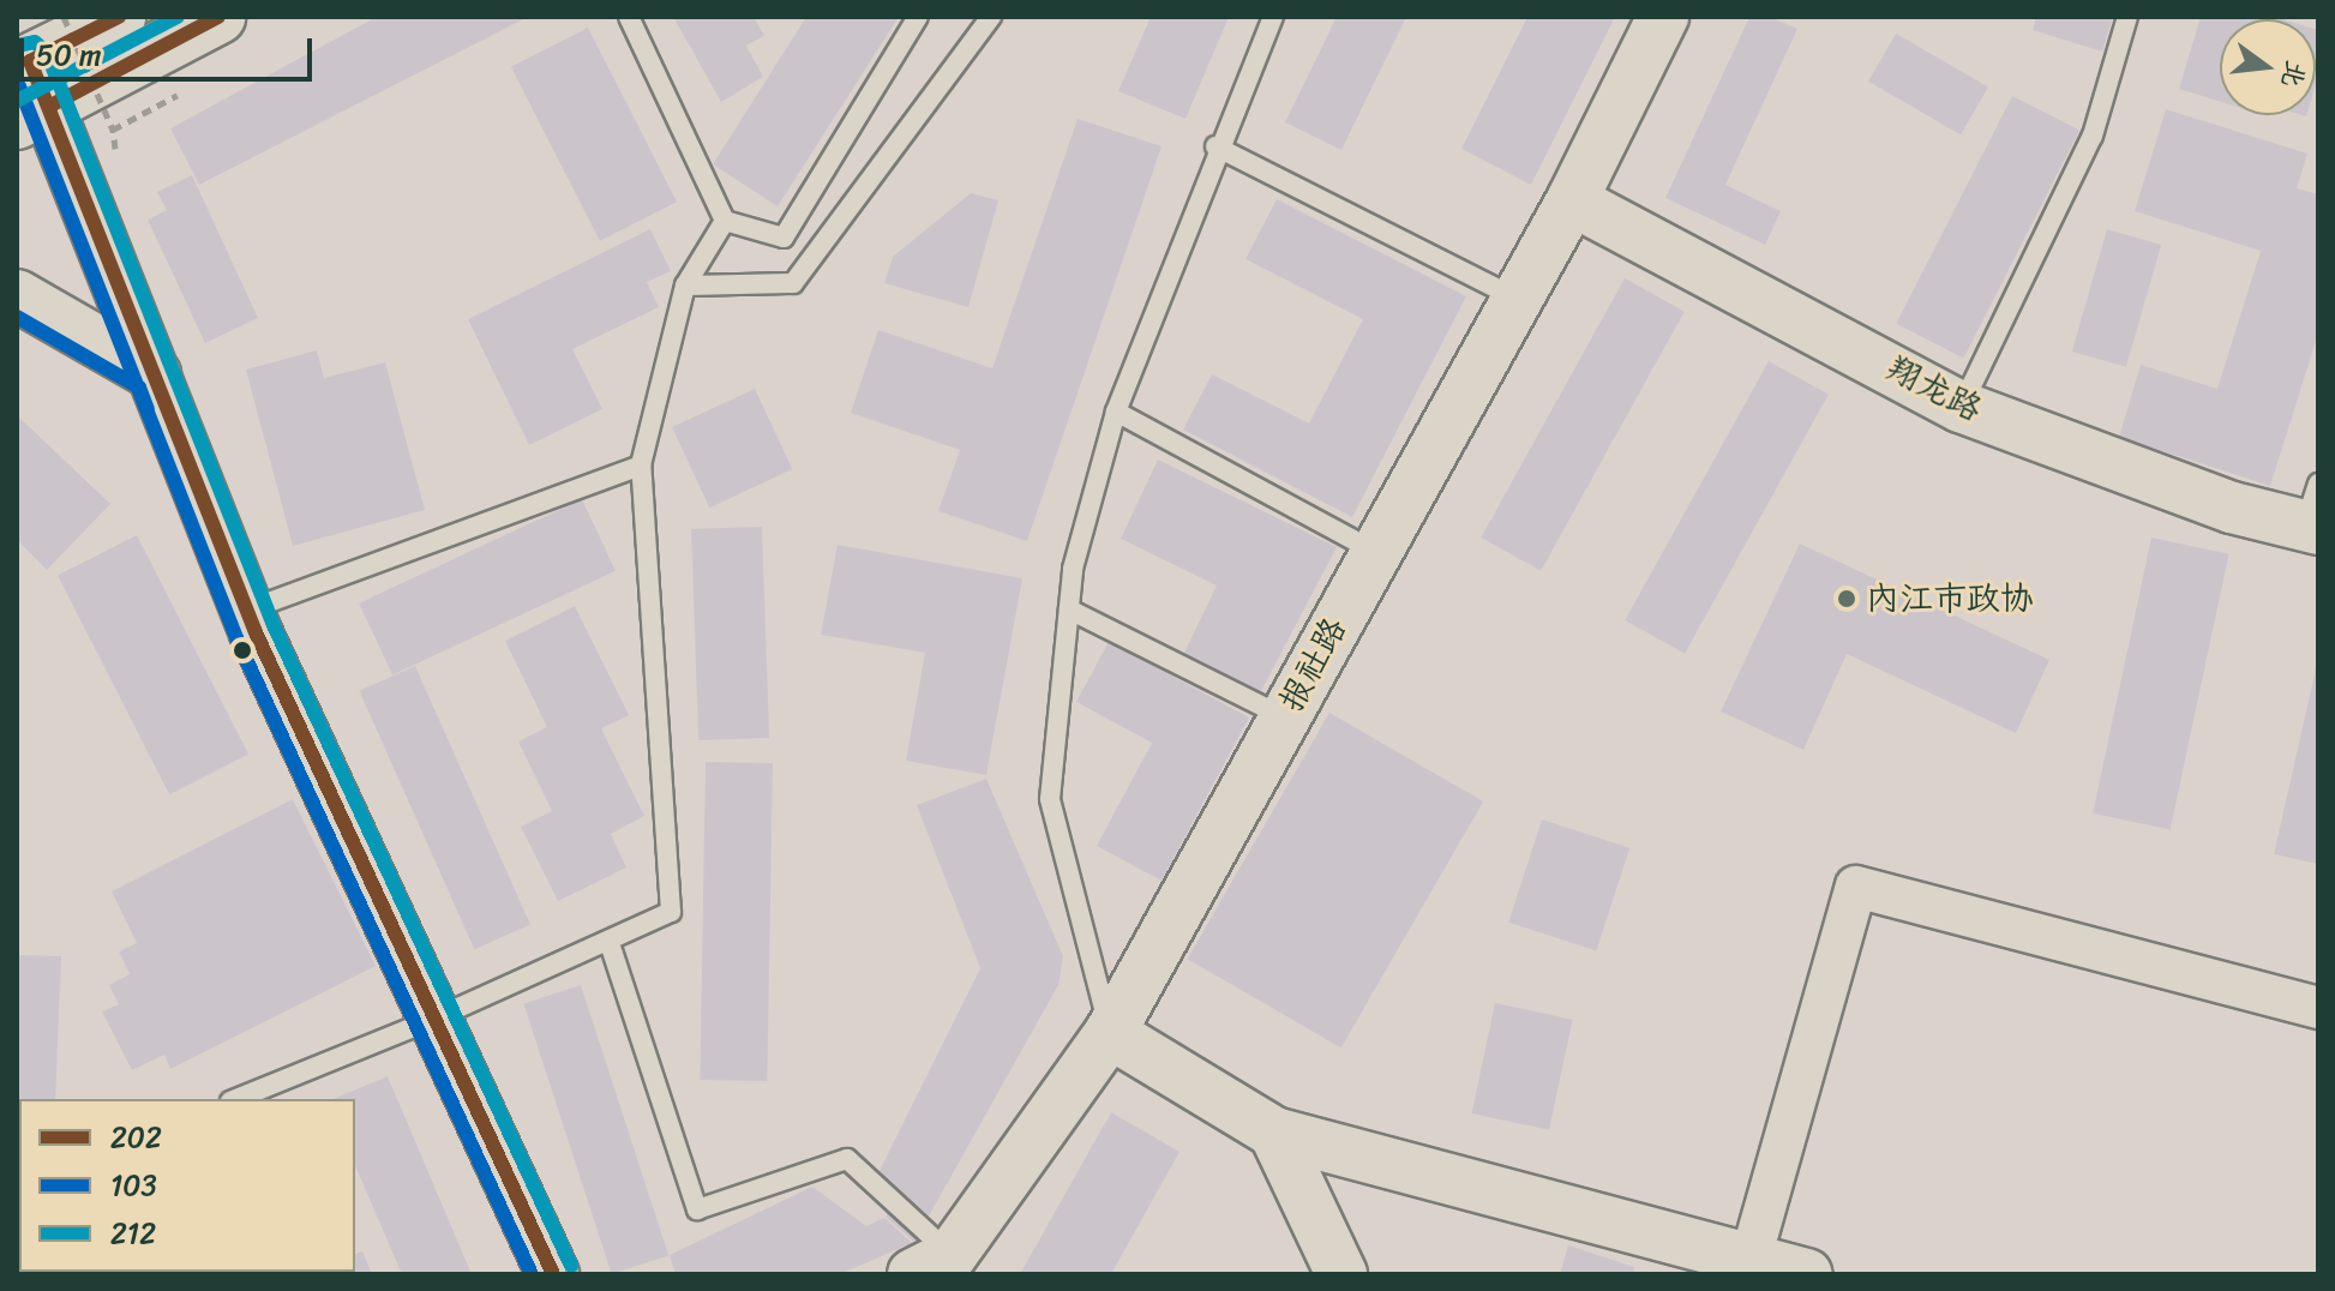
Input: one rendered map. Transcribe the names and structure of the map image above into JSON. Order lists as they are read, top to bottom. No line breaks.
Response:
{"streets":{"street":["翔龙路","报社路"]},"crossings":[["翔龙路","报社路"]],"places":["内江市政协"],"lines":["transit line 202","transit line 212","transit line 103"],"legend":["202","103","212"],"scale_bar":"50 m","north":"right"}
